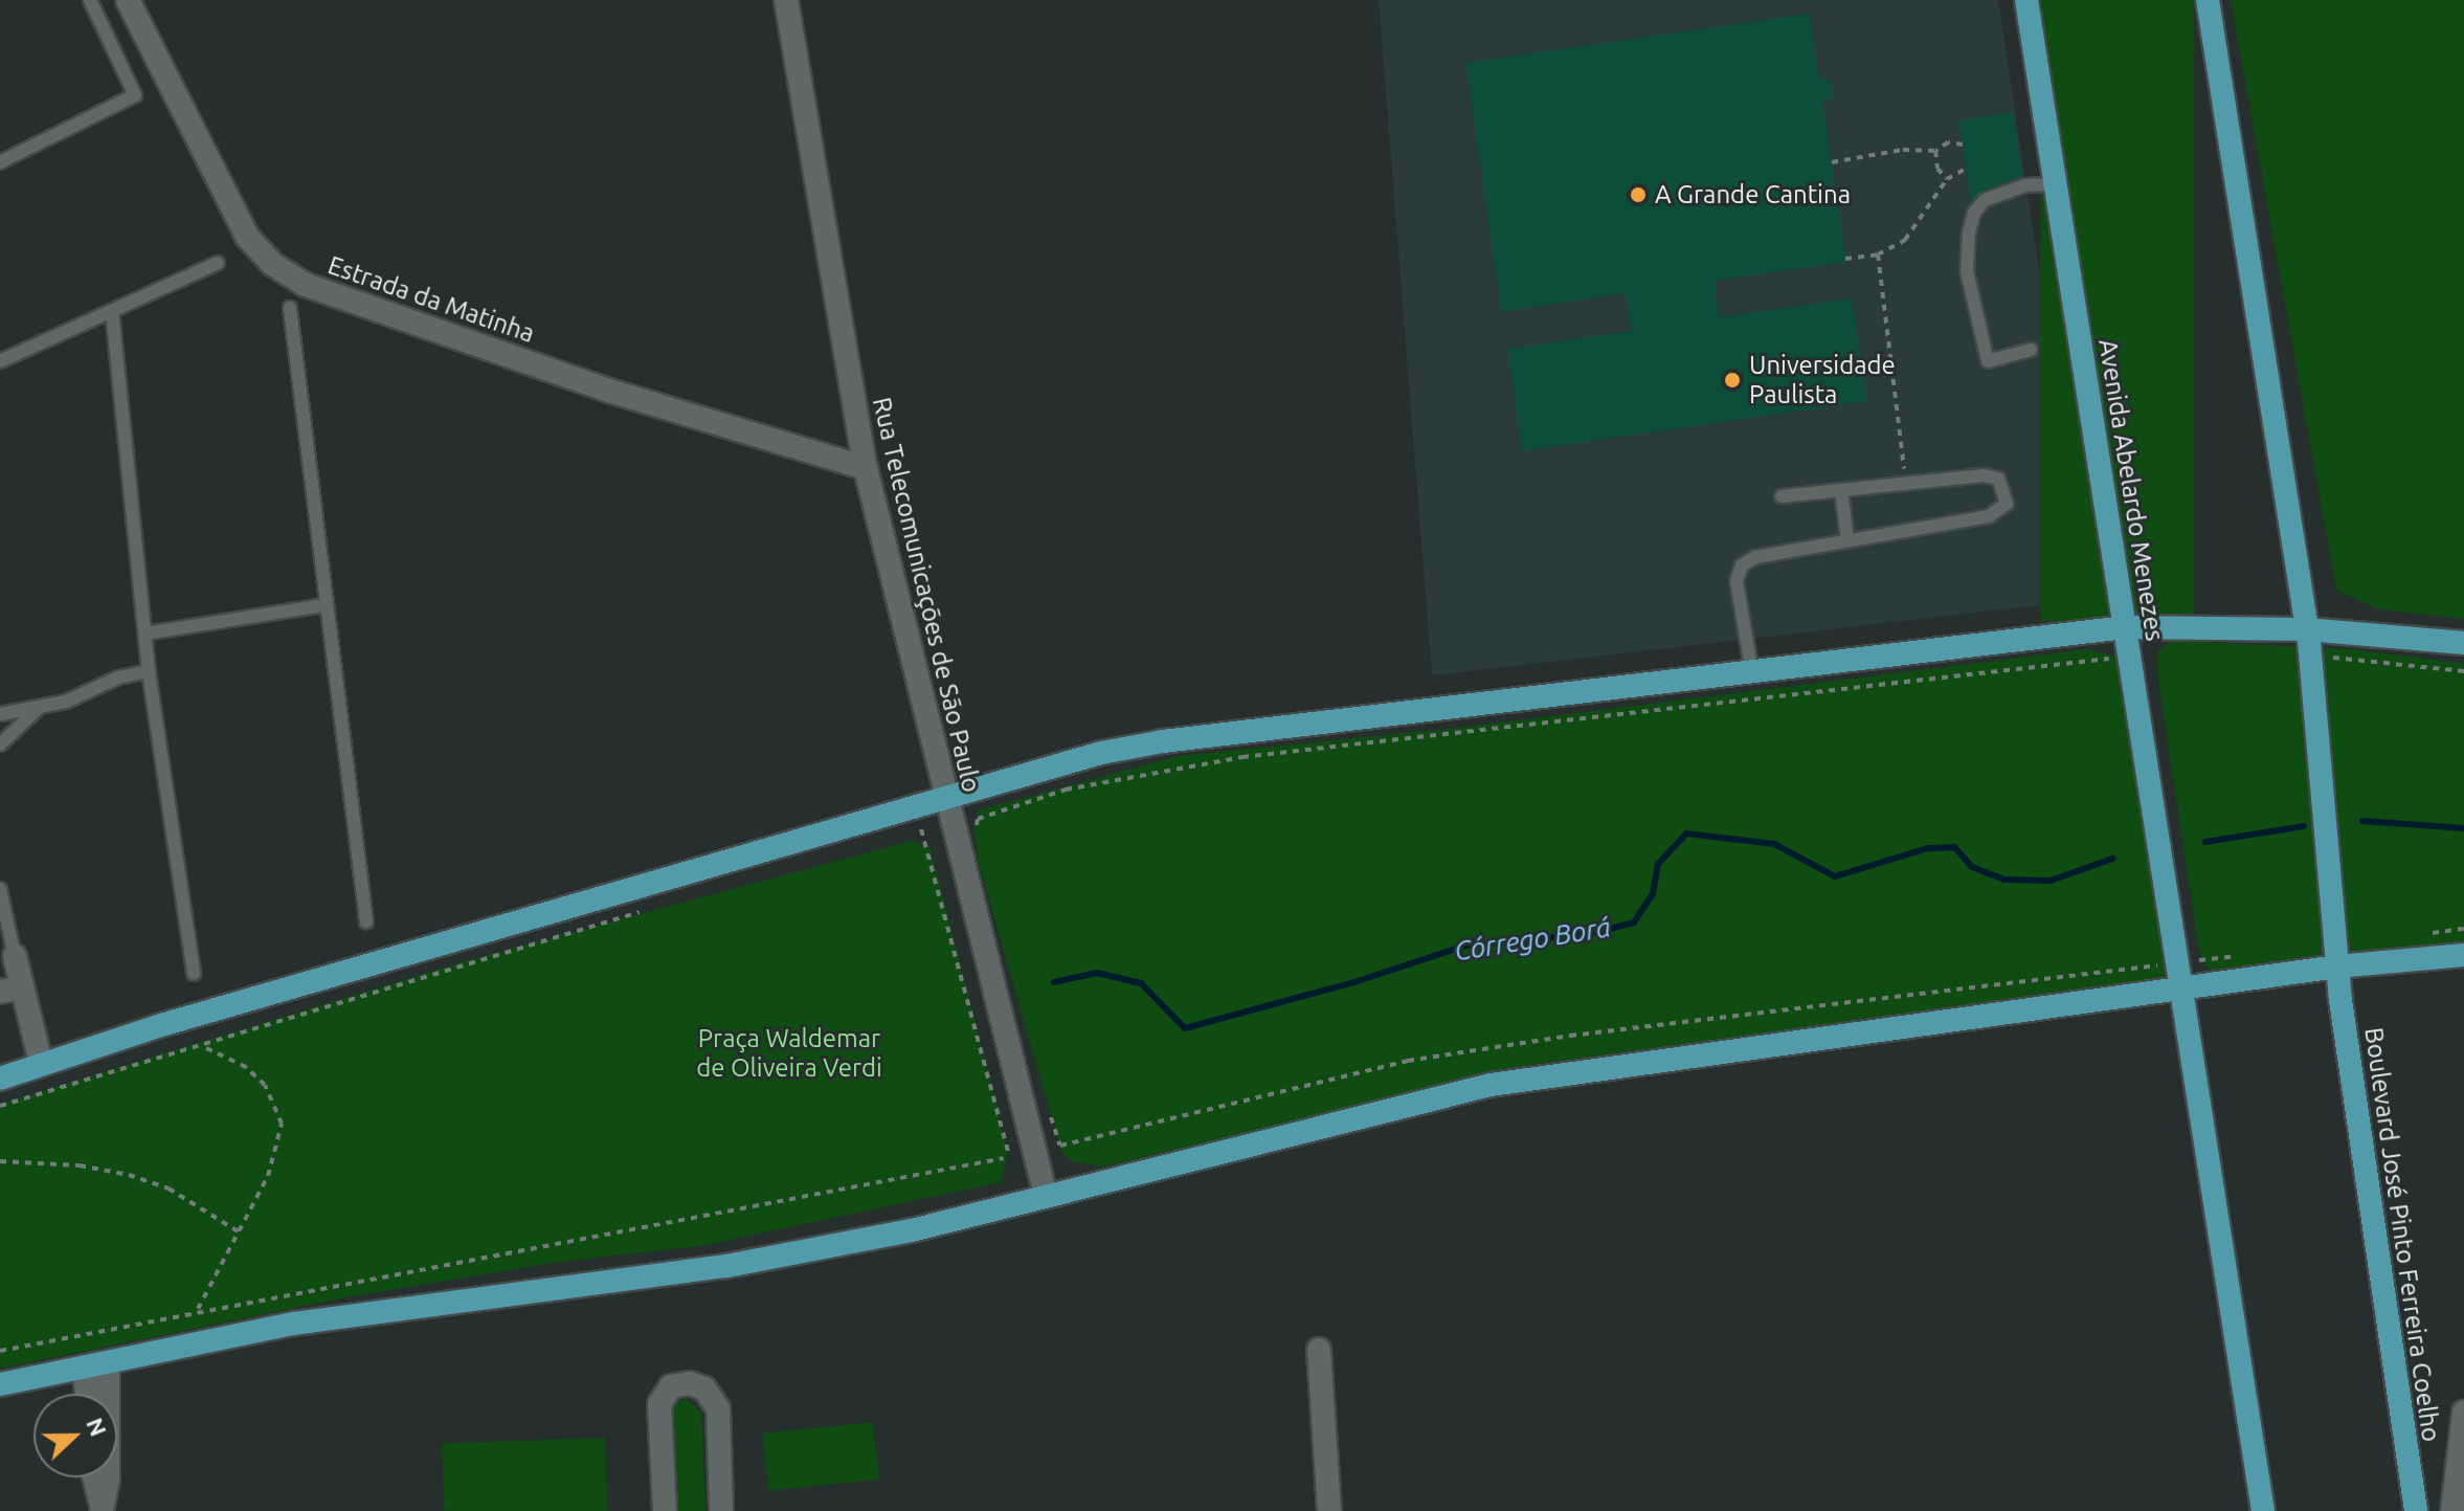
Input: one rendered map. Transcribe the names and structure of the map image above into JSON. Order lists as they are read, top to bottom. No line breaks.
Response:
{"streets":{"main road":["Avenida Abelardo Menezes","Boulevard José Pinto Ferreira Coelho"],"street":["Estrada da Matinha","Rua Telecomunicações de São Paulo"]},"crossings":[["Estrada da Matinha","Rua Telecomunicações de São Paulo"]],"water":["Córrego Borá"],"parks":["Praça Waldemar de Oliveira Verdi"],"places":["A Grande Cantina","Universidade Paulista"],"north":"right"}
